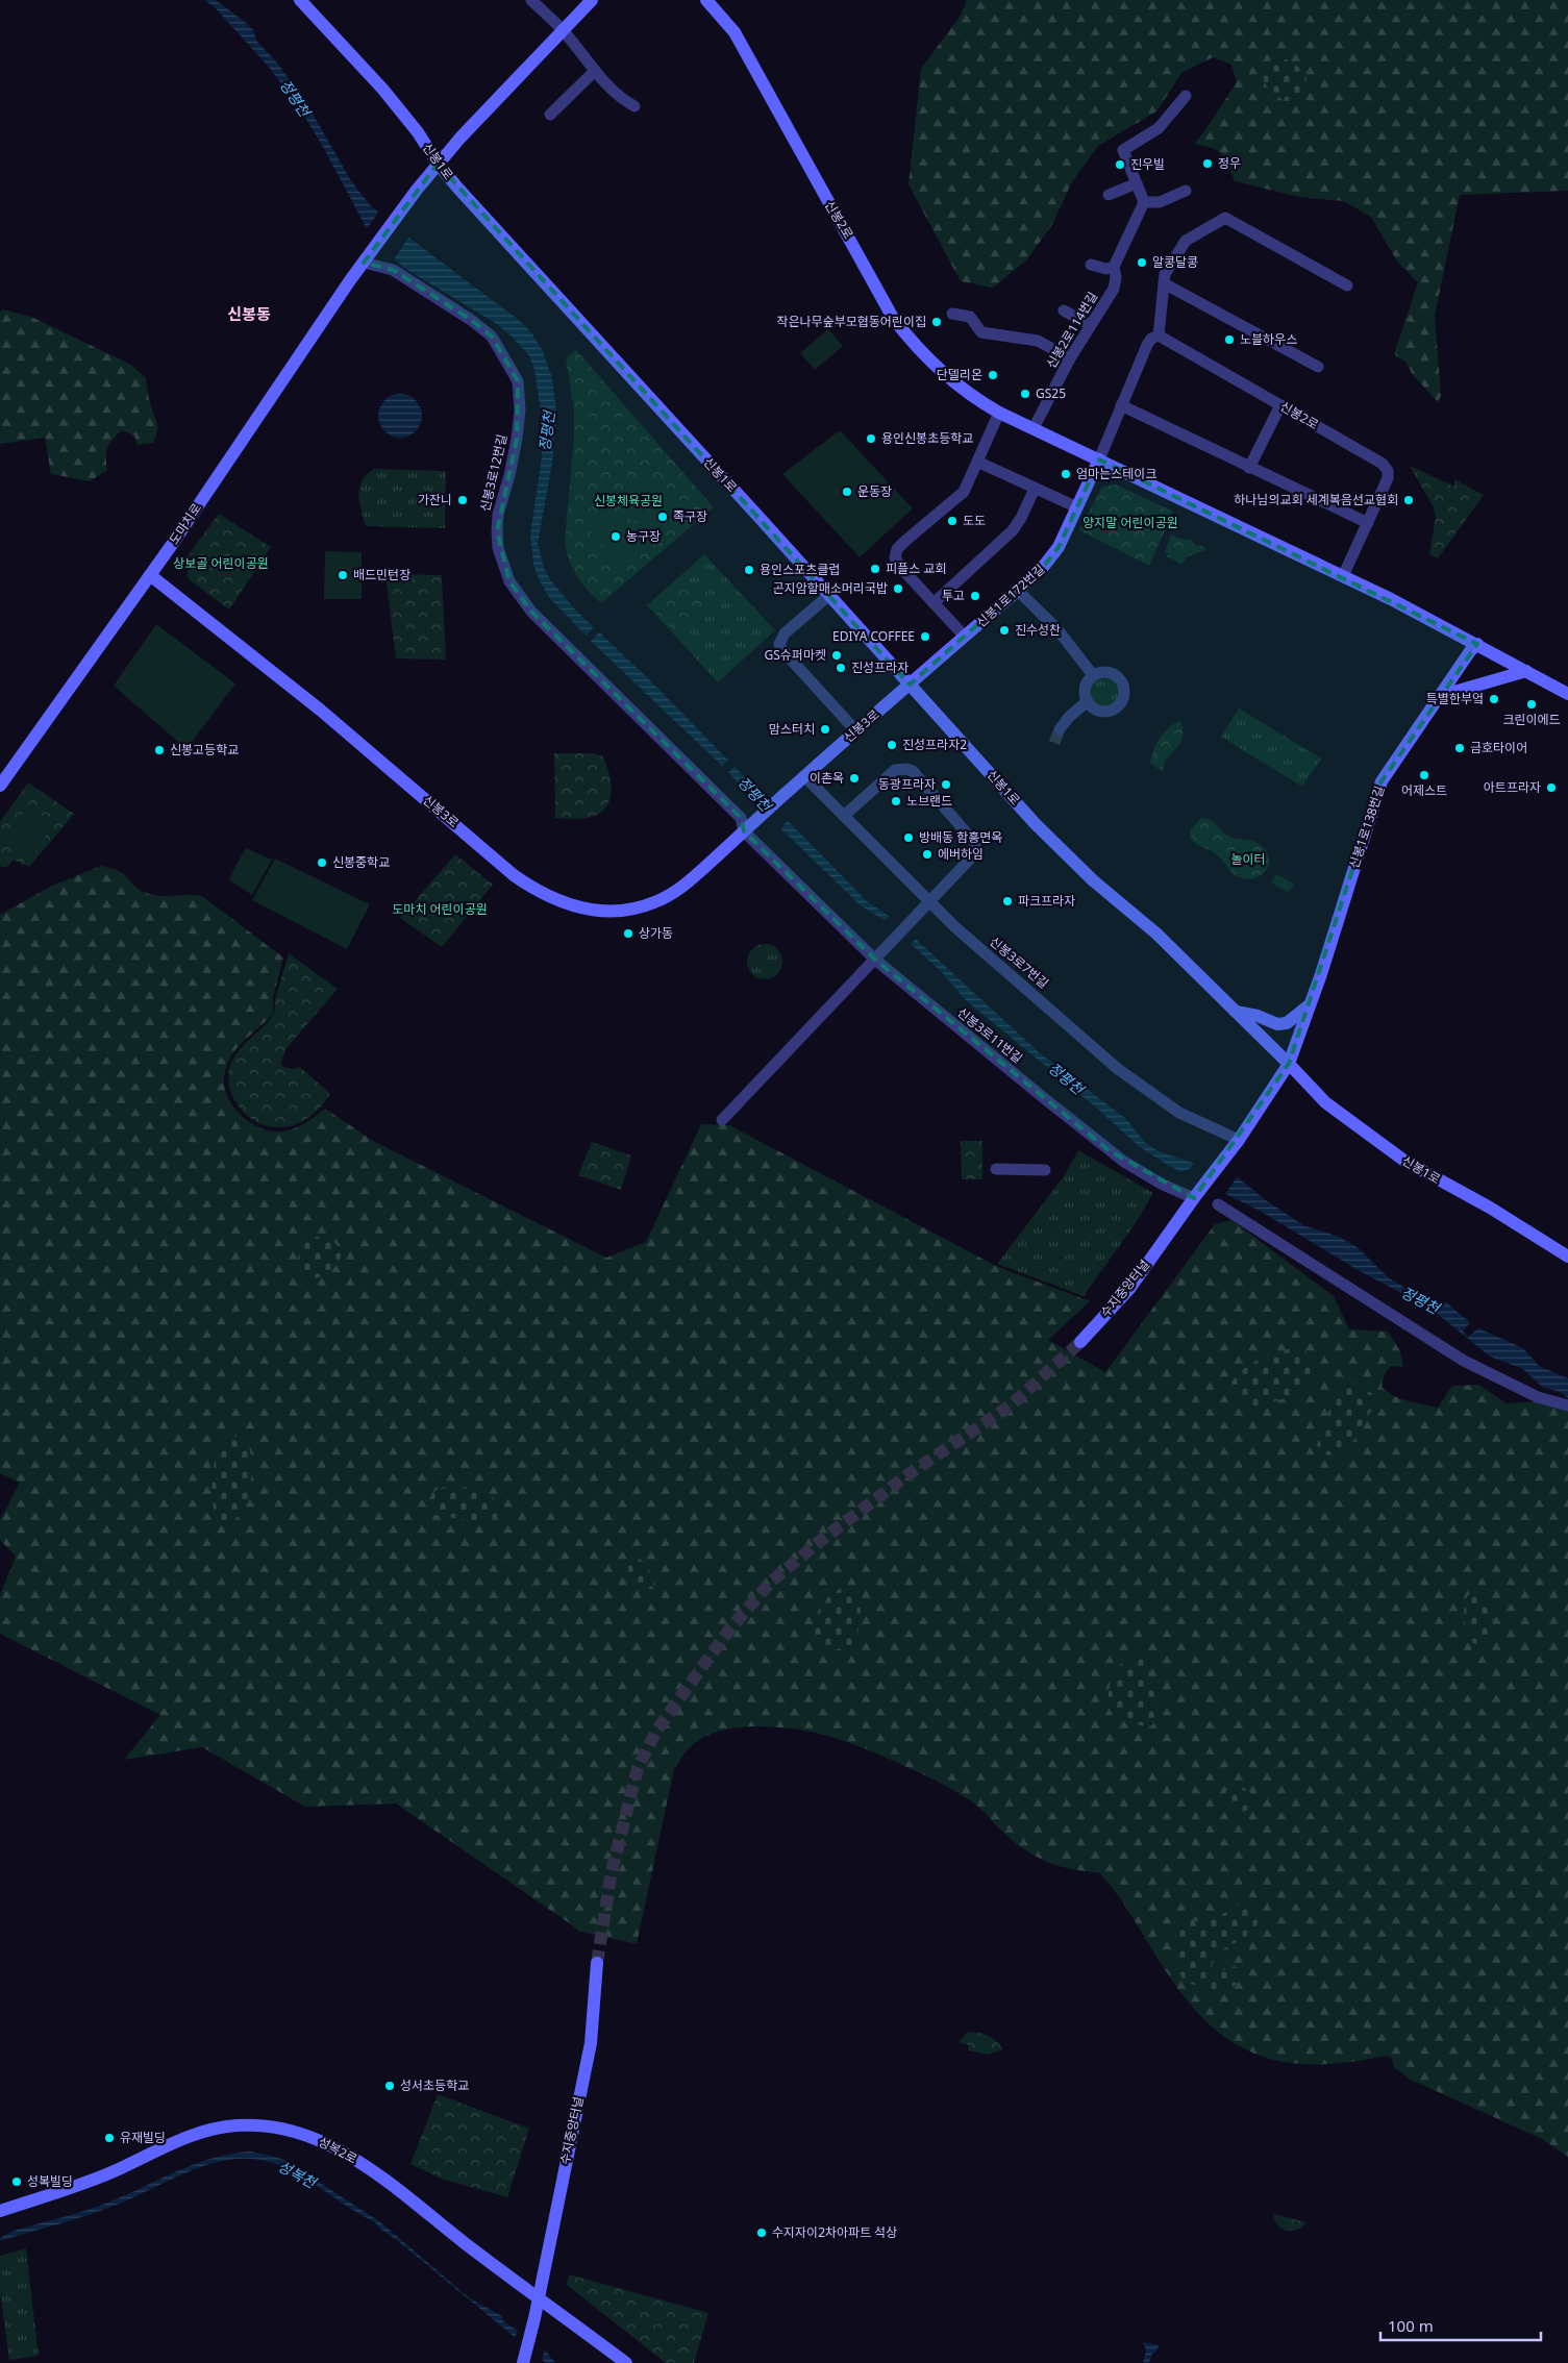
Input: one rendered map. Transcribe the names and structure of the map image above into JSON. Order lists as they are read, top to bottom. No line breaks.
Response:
{"streets":{"street":["신봉1로","신봉2로","신봉2로114번길","신봉3로12번길","도마치로","신봉1로172번길","신봉3로","신봉1로138번길","신봉3로7번길","신봉3로11번길","수지중앙터널","성복2로"]},"crossings":[["신봉1로","도마치로"],["신봉1로","신봉1로172번길"],["신봉1로","신봉3로"],["신봉1로","신봉1로138번길"],["신봉2로","신봉2로114번길"],["신봉2로","신봉1로172번길"],["신봉2로","신봉1로138번길"],["신봉3로12번길","도마치로"],["신봉3로12번길","신봉3로"],["신봉3로12번길","신봉3로11번길"],["도마치로","신봉3로"],["신봉1로172번길","신봉3로"],["신봉3로","신봉3로7번길"],["신봉3로","신봉3로11번길"],["신봉3로11번길","수지중앙터널"],["수지중앙터널","성복2로"]],"districts":["신봉동"],"water":["정평천","성복천"],"parks":["신봉체육공원","양지말 어린이공원","상보골 어린이공원","놀이터","도마치 어린이공원"],"places":["정우","진우빌","알콩달콩","작은나무숲부모협동어린이집","노블하우스","단델리온","GS25","용인신봉초등학교","엄마는스테이크","운동장","가잔니","하나님의교회 세계복음선교협회","족구장","도도","농구장","피플스 교회","용인스포츠클럽","배드민턴장","곤지암할매소머리국밥","투고","진수성찬","EDIYA COFFEE","GS슈퍼마켓","진성프라자","특별한부엌","크린이에드","맘스터치","진성프라자2","금호타이어","신봉고등학교","어제스트","이촌옥","동광프라자","아트프라자","노브랜드","방배동 함흥면옥","에버하임","신봉중학교","파크프라자","상가동","성서초등학교","유재빌딩","성복빌딩","수지자이2차아파트 석상"],"scale_bar":"100 m"}
